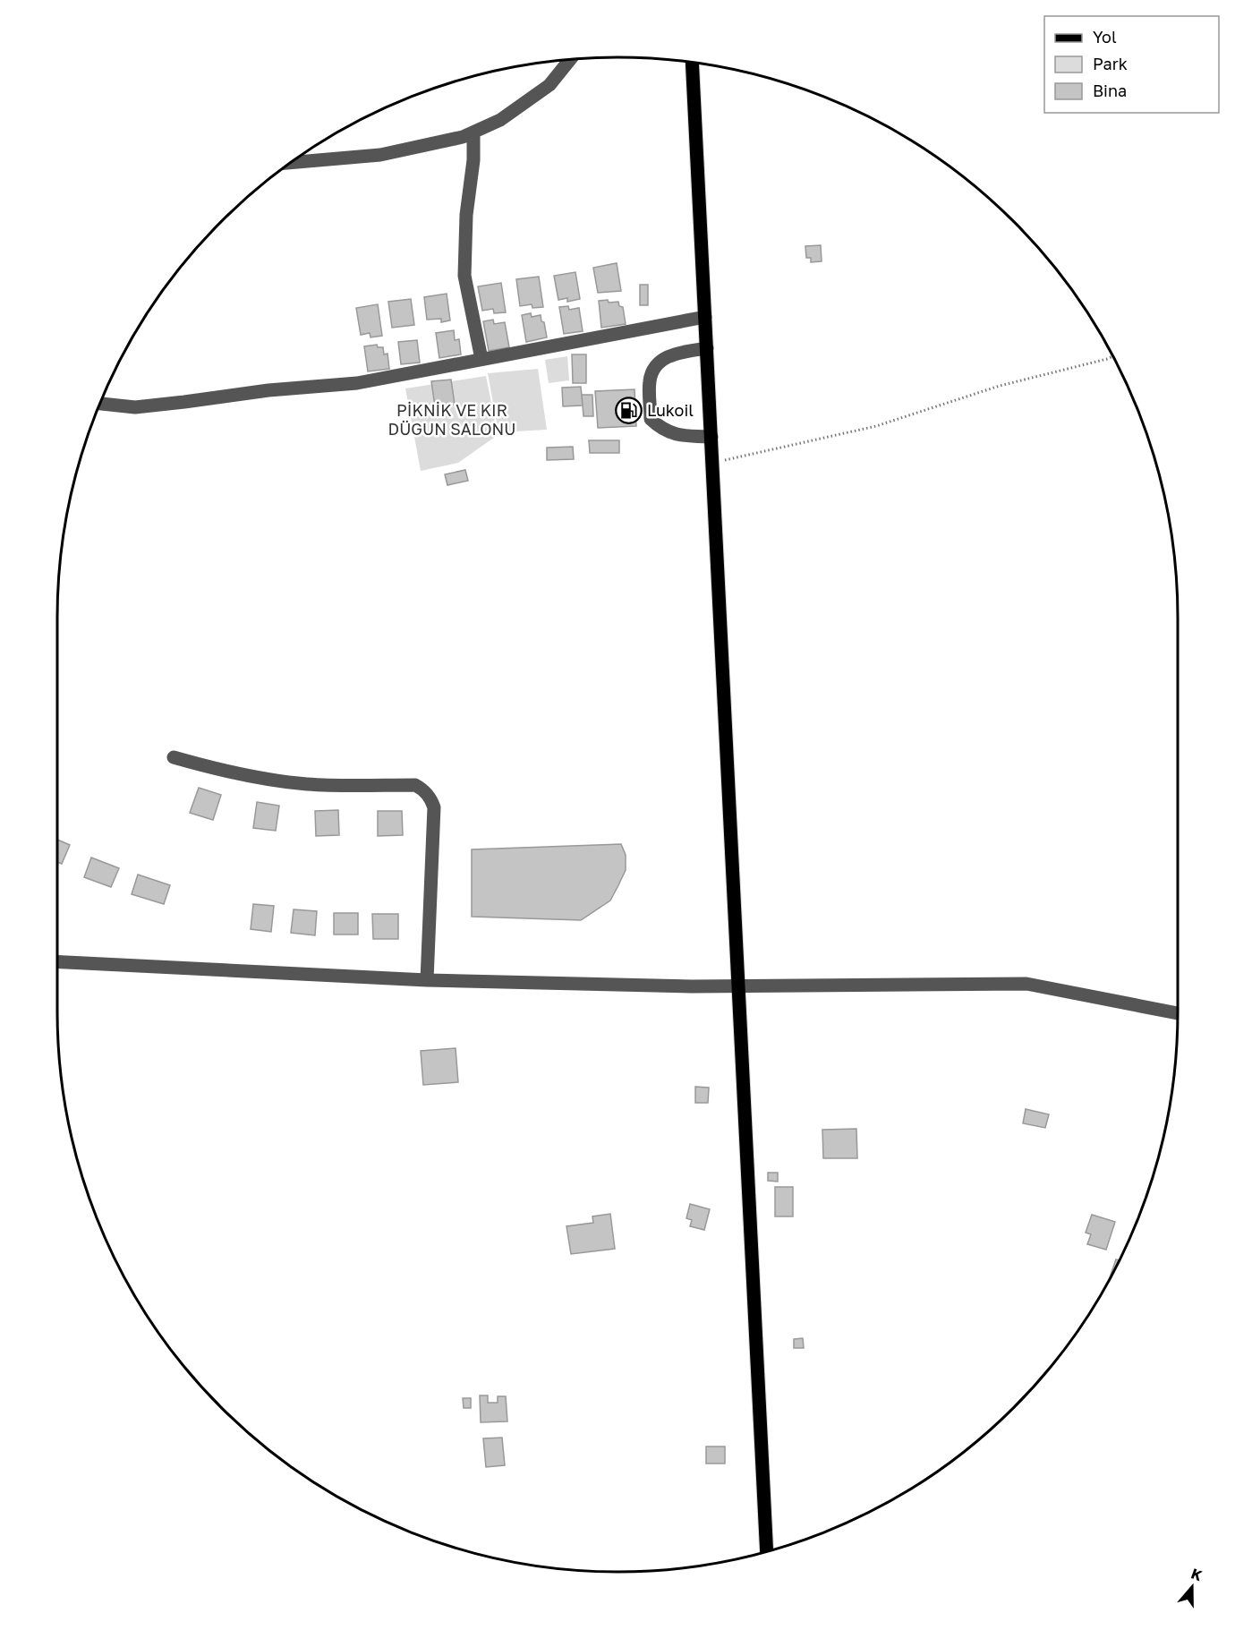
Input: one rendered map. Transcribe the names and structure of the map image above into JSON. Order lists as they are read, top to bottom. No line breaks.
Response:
{"parks":["PİKNİK VE KIR DÜĞUN SALONU"],"places":{"fuel station":["Lukoil"]},"legend":["Yol","Park","Bina"],"north":"top"}
